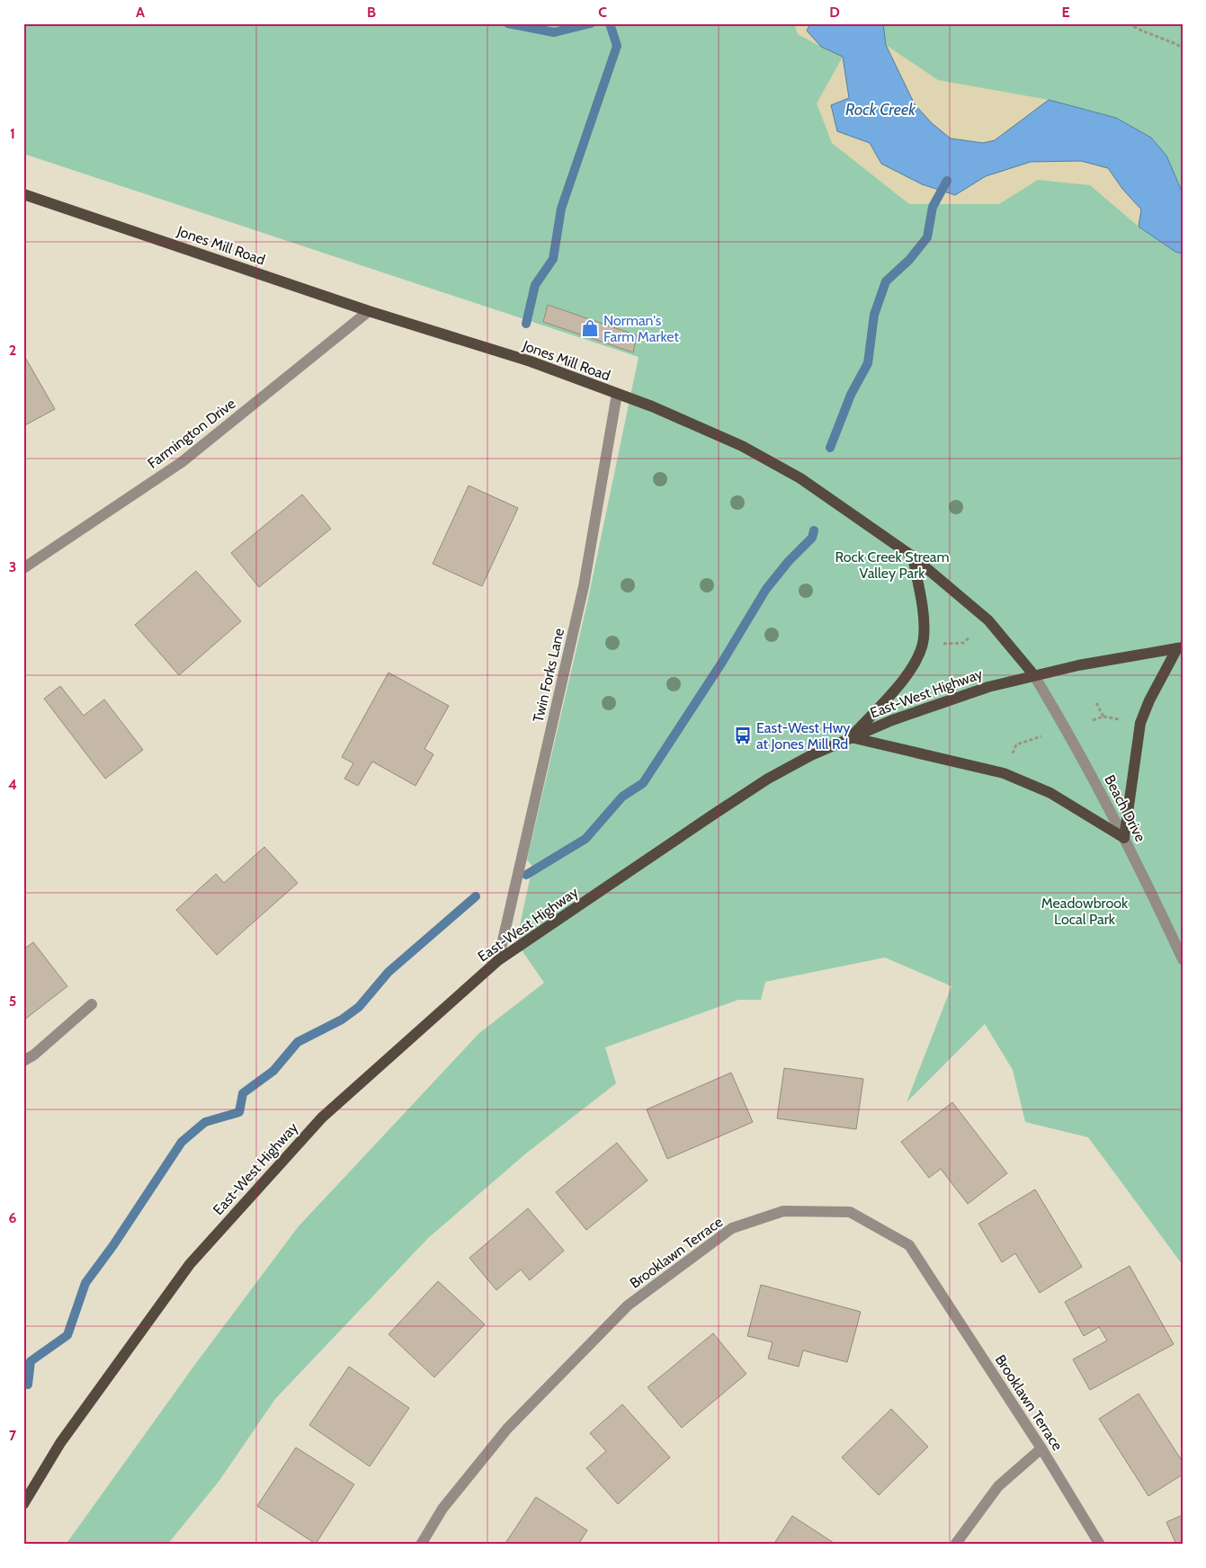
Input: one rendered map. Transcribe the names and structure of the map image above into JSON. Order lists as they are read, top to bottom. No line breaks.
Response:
{"streets":{"main road":["Jones Mill Road","East-West Highway"],"street":["Farmington Drive","Twin Forks Lane","Beach Drive","Brooklawn Terrace"]},"crossings":[["Jones Mill Road","Farmington Drive"],["Jones Mill Road","Twin Forks Lane"],["Jones Mill Road","East-West Highway"],["Jones Mill Road","Beach Drive"],["Twin Forks Lane","East-West Highway"],["East-West Highway","Beach Drive"]],"water":["Rock Creek"],"parks":["Rock Creek Stream Valley Park","Meadowbrook Local Park"],"places":{"shop":["Norman's Farm Market"],"bus stop":["East-West Hwy at Jones Mill Rd"]},"grid":{"columns":["A","B","C","D","E"],"rows":["1","2","3","4","5","6","7"]}}
